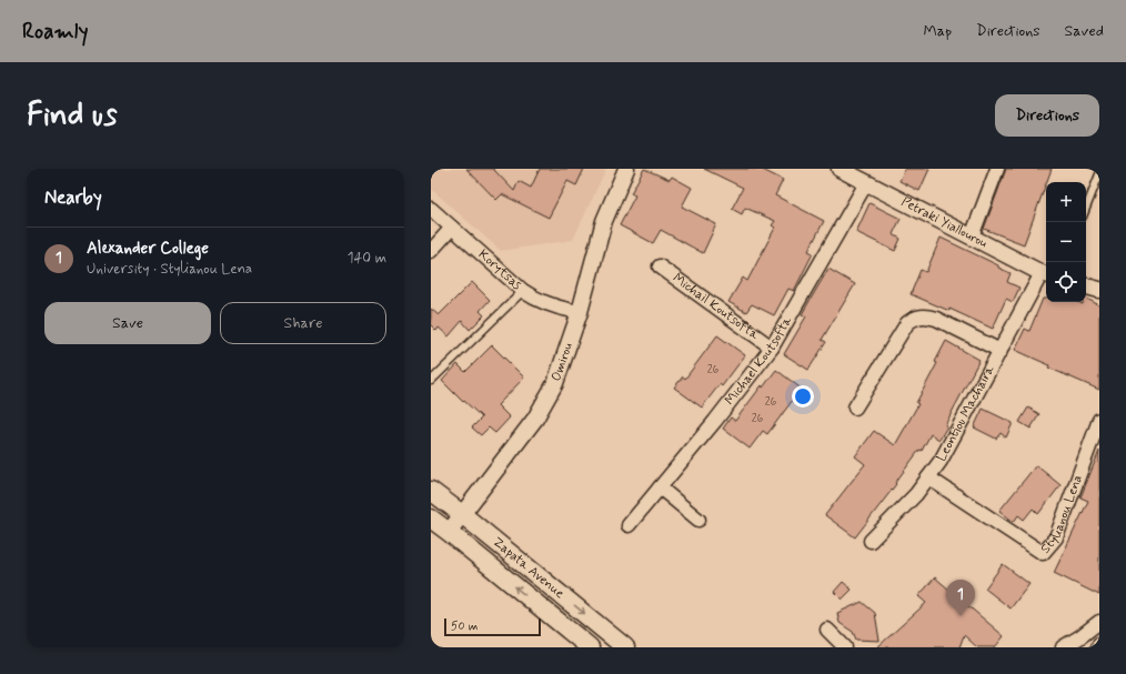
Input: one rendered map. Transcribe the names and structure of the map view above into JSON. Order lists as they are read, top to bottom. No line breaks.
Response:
{"streets":{"main road":["Zapata Avenue"],"street":["Petraki Yiallourou","Korytsas","Michail Koutsofta","Michael Koutsofta","Omirou","Leontiou Machaira","Stylianou Lena"]},"crossings":[["Petraki Yiallourou","Michael Koutsofta"],["Petraki Yiallourou","Leontiou Machaira"],["Korytsas","Omirou"],["Michail Koutsofta","Michael Koutsofta"],["Omirou","Zapata Avenue"],["Leontiou Machaira","Stylianou Lena"]],"house_numbers":["26","26","26"],"scale_bar":"50 m","page":{"header":"Roamly","nav":["Map","Directions","Saved"],"buttons":["Directions",["Save","Share"]],"title":"Find us","heading":"Nearby","map_buttons":["+","−"],"list":[{"mark":"1","name":"Alexander College","note":"University · Stylianou Lena","value":"140 m"}],"pins":"1","scale":"50 m"}}
